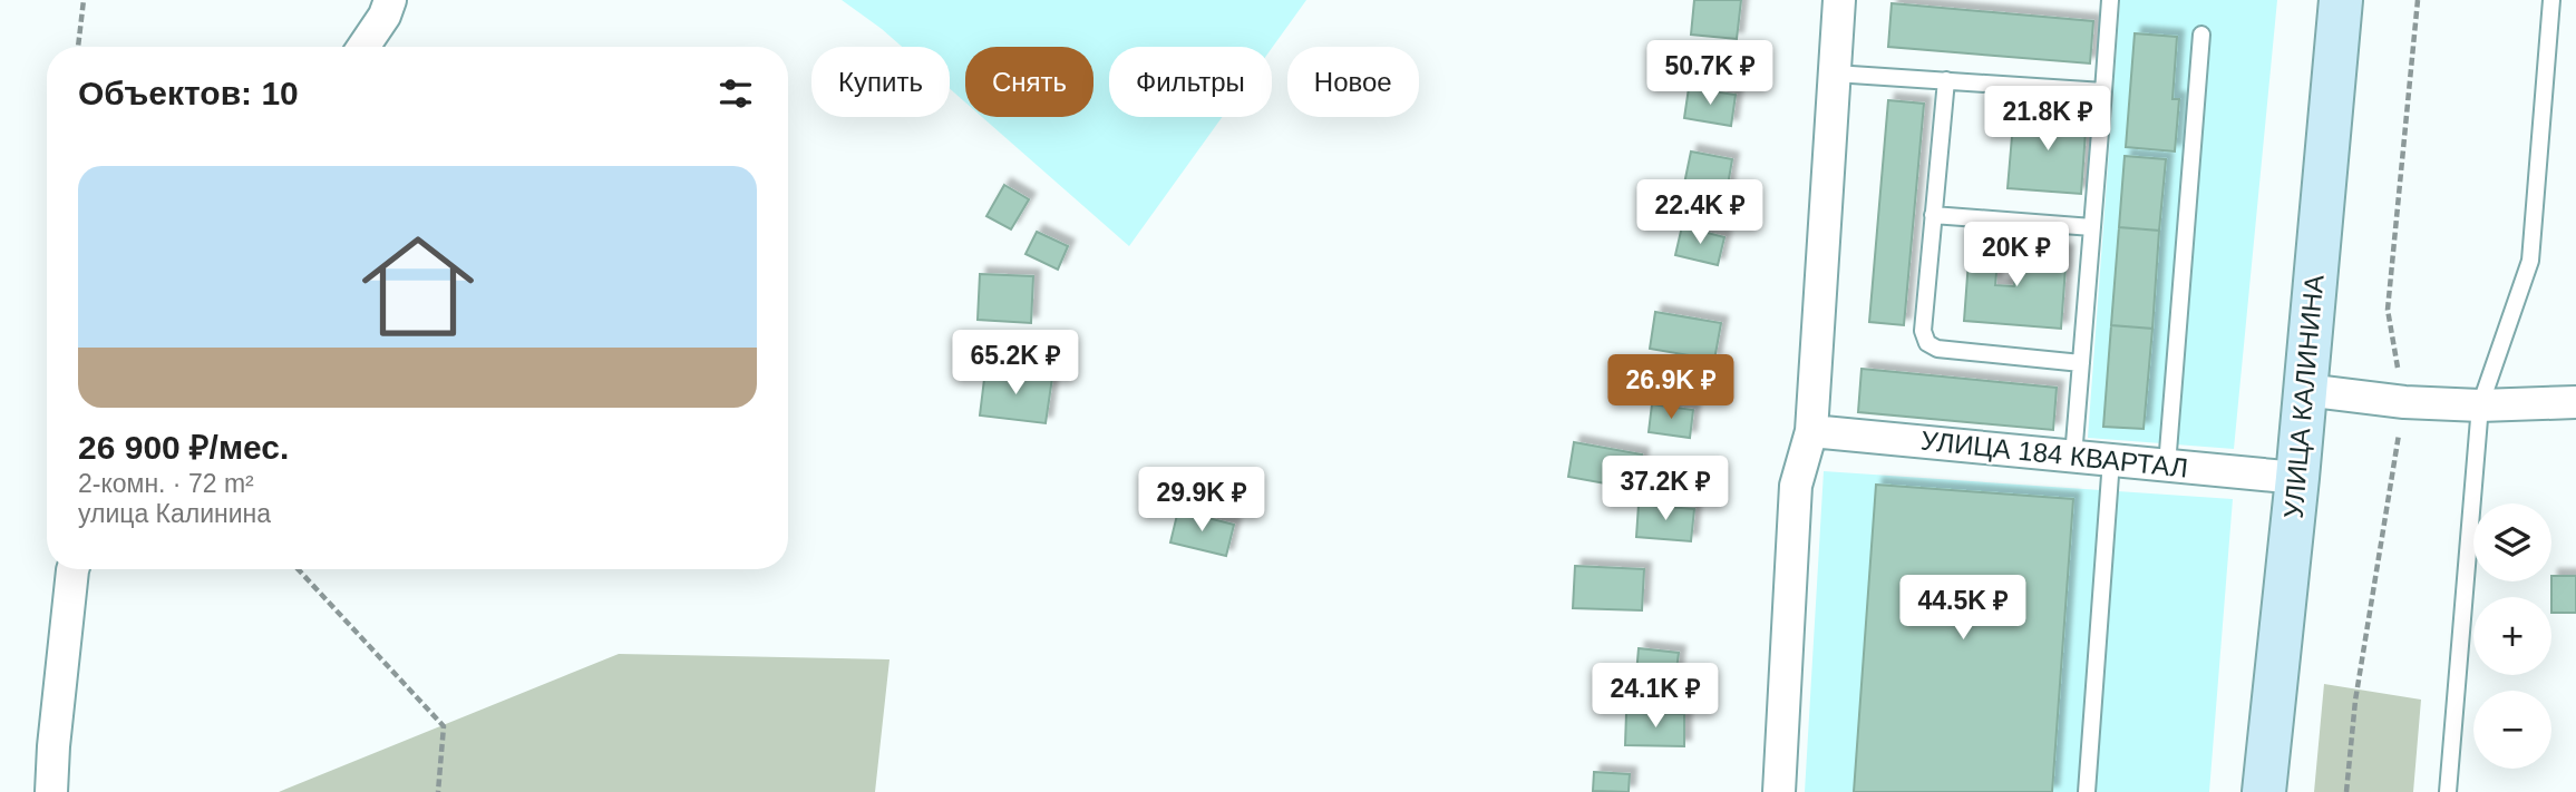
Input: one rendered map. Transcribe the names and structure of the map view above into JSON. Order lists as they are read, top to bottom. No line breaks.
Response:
{"streets":{"main road":["УЛИЦА КАЛИНИНА"],"street":["УЛИЦА 184 КВАРТАЛ"]},"crossings":[["УЛИЦА КАЛИНИНА","УЛИЦА 184 КВАРТАЛ"]],"page":{"price":["50.7K ₽","21.8K ₽","22.4K ₽","20K ₽","65.2K ₽","26.9K ₽","37.2K ₽","29.9K ₽","44.5K ₽","24.1K ₽"],"chip":["Купить","Снять","Фильтры","Новое"],"heading":"Объектов: 10","list":[{"name":"26 900 ₽/мес.","note":"2-комн. · 72 m² · улица Калинина"}],"map_buttons":["+","−"]}}
